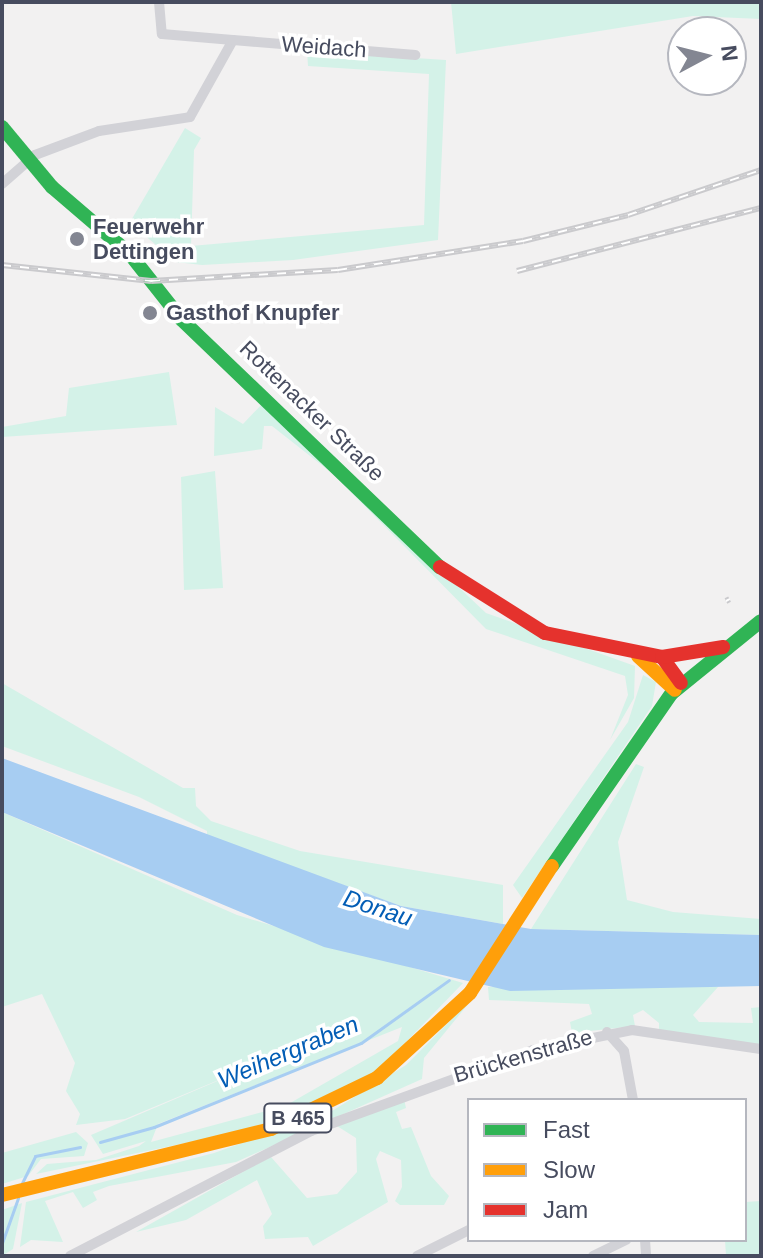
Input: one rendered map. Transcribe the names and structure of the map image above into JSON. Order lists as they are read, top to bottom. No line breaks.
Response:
{"streets":{"main road":["Rottenacker Straße","B 465"],"street":["Weidach","Brückenstraße"]},"crossings":[["Rottenacker Straße","B 465"]],"water":["Donau","Weihergraben"],"places":["Feuerwehr Dettingen","Gasthof Knupfer"],"legend":["Fast","Slow","Jam"],"north":"right"}
